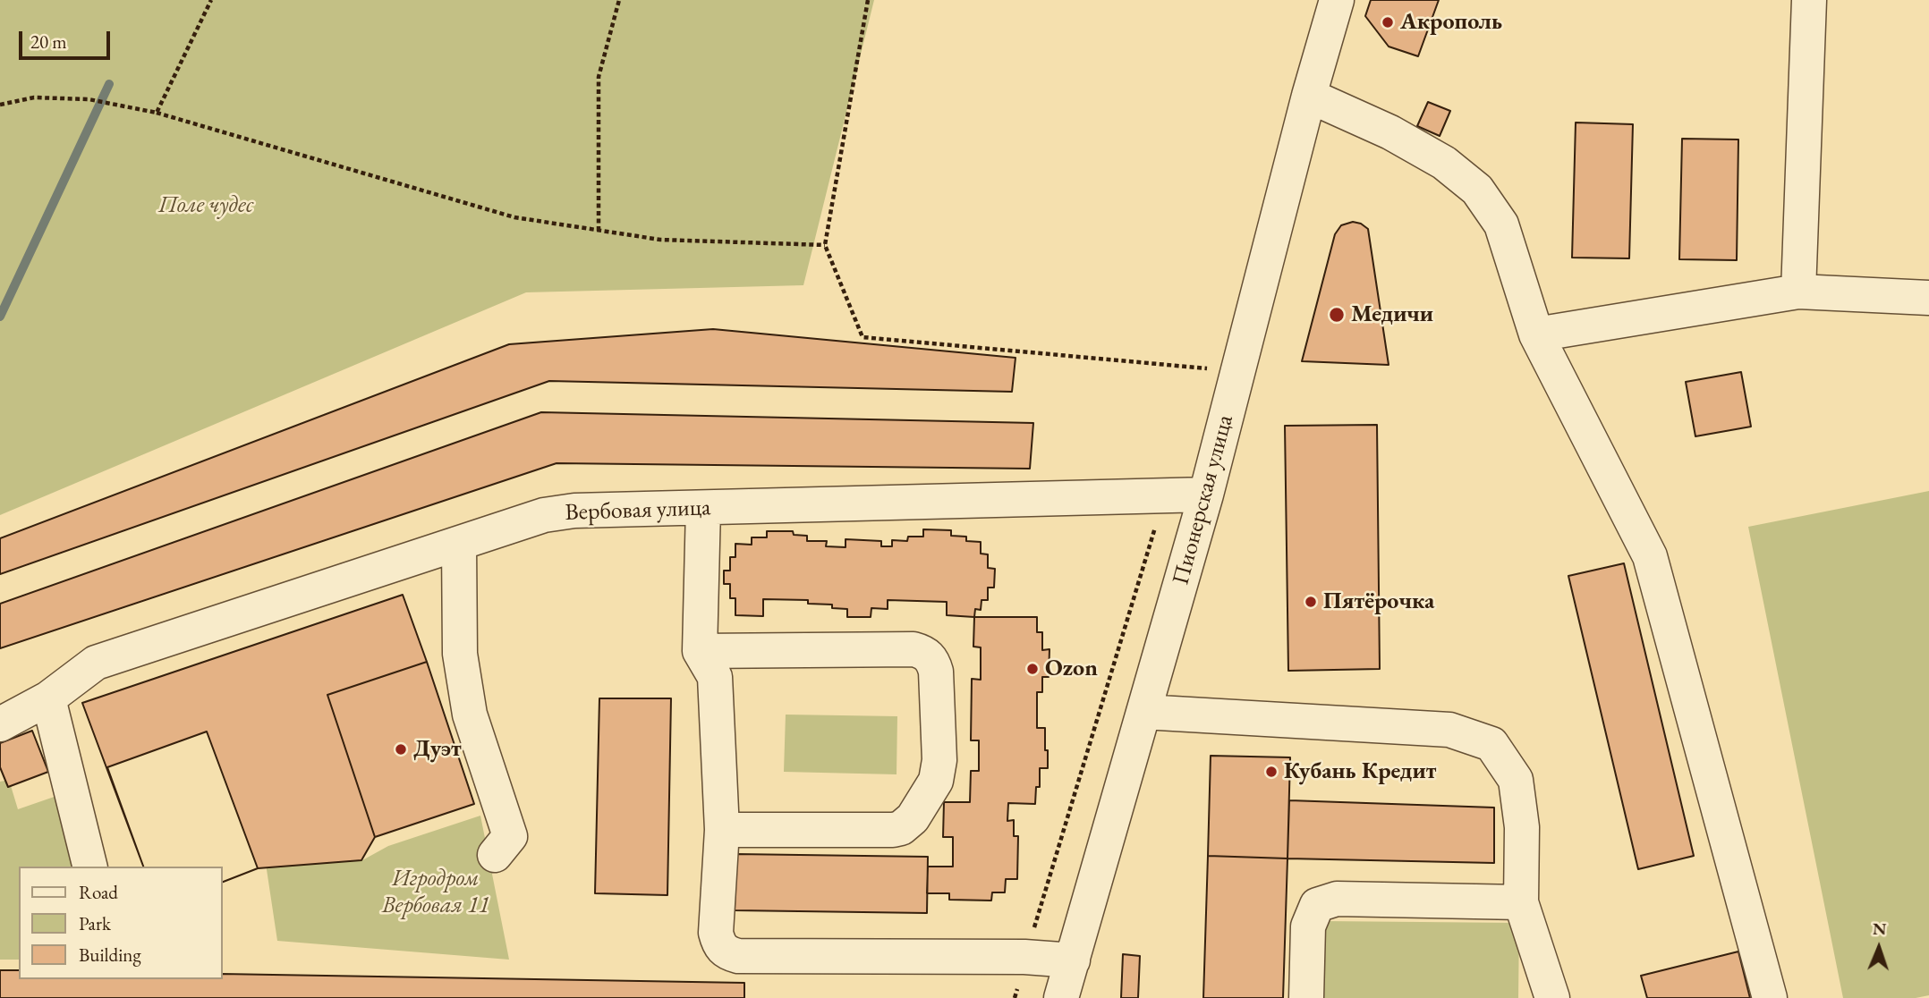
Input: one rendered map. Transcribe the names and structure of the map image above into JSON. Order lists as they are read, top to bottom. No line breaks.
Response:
{"streets":{"street":["Пионерская улица","Вербовая улица"]},"crossings":[["Пионерская улица","Вербовая улица"]],"parks":["Поле чудес","Игродром Вербовая 11"],"places":["Акрополь","Медичи","Пятёрочка","Ozon","Дуэт","Кубань Кредит"],"legend":["Road","Park","Building"],"scale_bar":"20 m","north":"top"}
